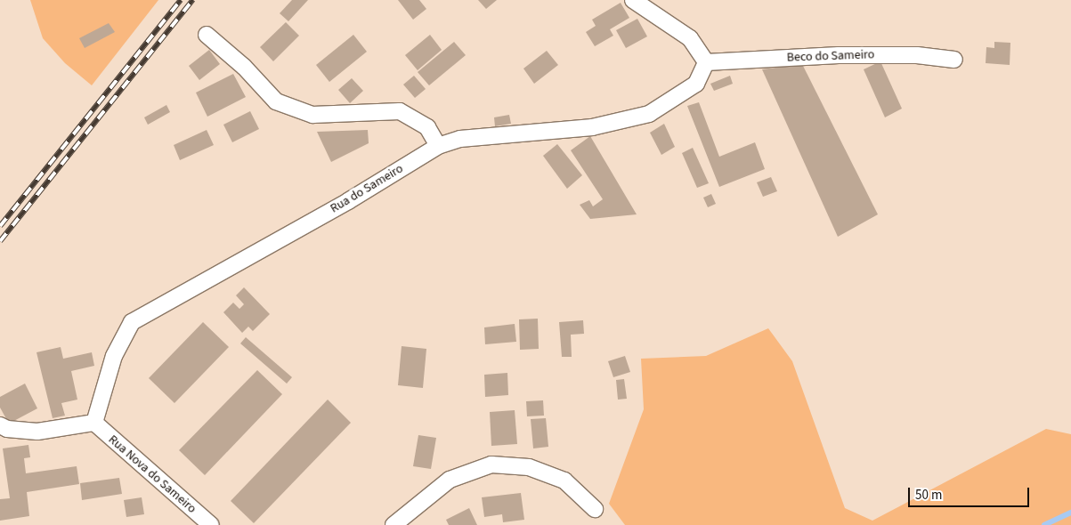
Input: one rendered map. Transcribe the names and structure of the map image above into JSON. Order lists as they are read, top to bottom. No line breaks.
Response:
{"streets":{"street":["Beco do Sameiro","Rua do Sameiro","Rua Nova do Sameiro"]},"crossings":[["Beco do Sameiro","Rua do Sameiro"],["Rua do Sameiro","Rua Nova do Sameiro"]],"scale_bar":"50 m"}
